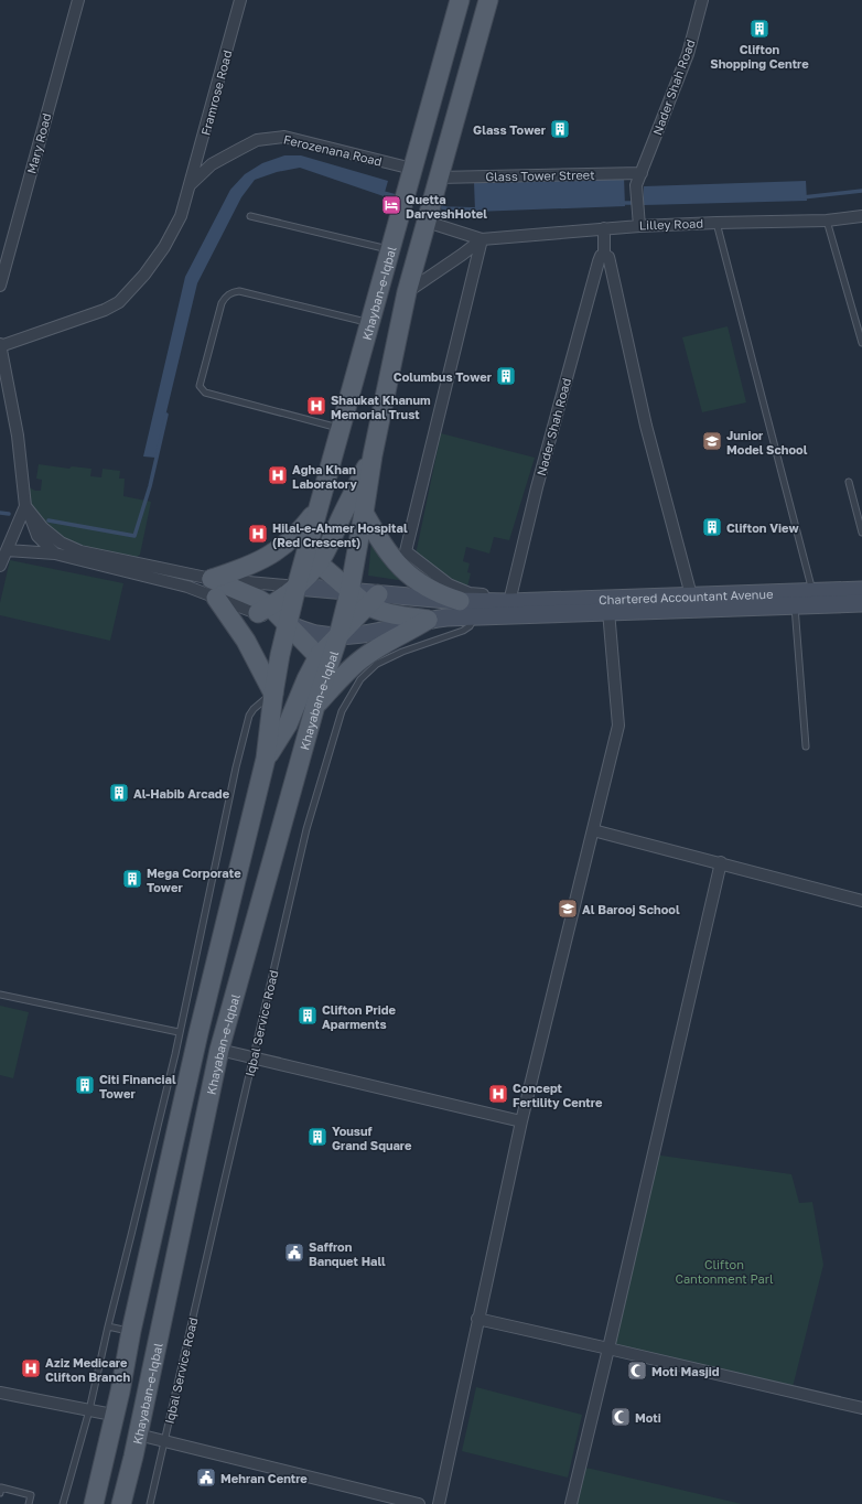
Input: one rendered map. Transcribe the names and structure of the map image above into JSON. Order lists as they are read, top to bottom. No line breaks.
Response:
{"streets":{"main road":["Khayban-e-Iqbal","Khayaban-e-Iqbal"],"street":["Nader Shah Road","Framrose Road","Mary Road","Ferozenana Road","Glass Tower Street","Lilley Road","Chartered Accountant Avenue"],"lane":["Iqbal Service Road"]},"crossings":[["Nader Shah Road","Glass Tower Street"],["Nader Shah Road","Lilley Road"],["Nader Shah Road","Chartered Accountant Avenue"],["Framrose Road","Ferozenana Road"],["Ferozenana Road","Khayban-e-Iqbal"],["Khayban-e-Iqbal","Khayaban-e-Iqbal"]],"parks":["Clifton Cantonment Parl"],"places":{"building":["Clifton Shopping Centre","Glass Tower","Columbus Tower","Clifton View","Al-Habib Arcade","Mega Corporate Tower","Clifton Pride Aparments","Citi Financial Tower","Yousuf Grand Square"],"hotel":["Quetta DarveshHotel"],"hospital":["Shaukat Khanum Memorial Trust","Agha Khan Laboratory","Hilal-e-Ahmer Hospital (Red Crescent)","Concept Fertility Centre","Aziz Medicare Clifton Branch"],"school or university":["Junior Model School","Al Barooj School"],"public building":["Saffron Banquet Hall","Mehran Centre"],"mosque":["Moti Masjid","Moti"]}}
